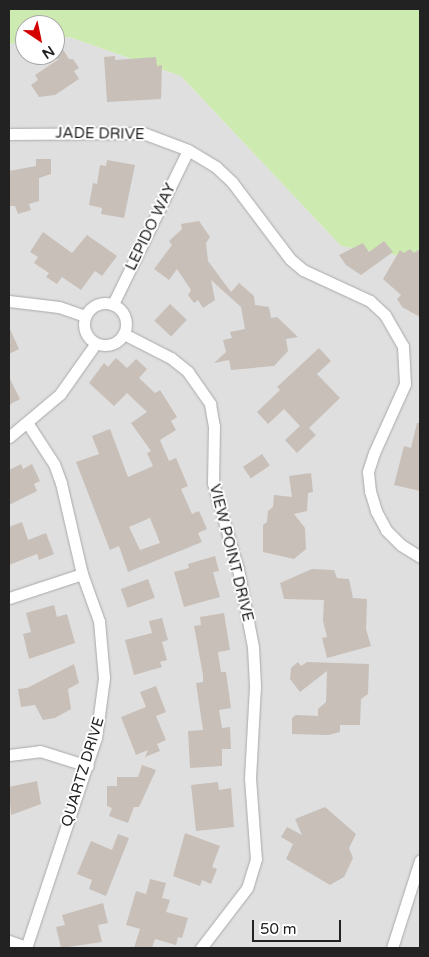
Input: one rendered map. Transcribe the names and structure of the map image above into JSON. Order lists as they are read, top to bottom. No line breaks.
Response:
{"streets":{"street":["JADE DRIVE","LEPIDO WAY","VIEW POINT DRIVE","QUARTZ DRIVE"]},"crossings":[["JADE DRIVE","LEPIDO WAY"],["LEPIDO WAY","VIEW POINT DRIVE"]],"scale_bar":"50 m","north":"bottom right"}
